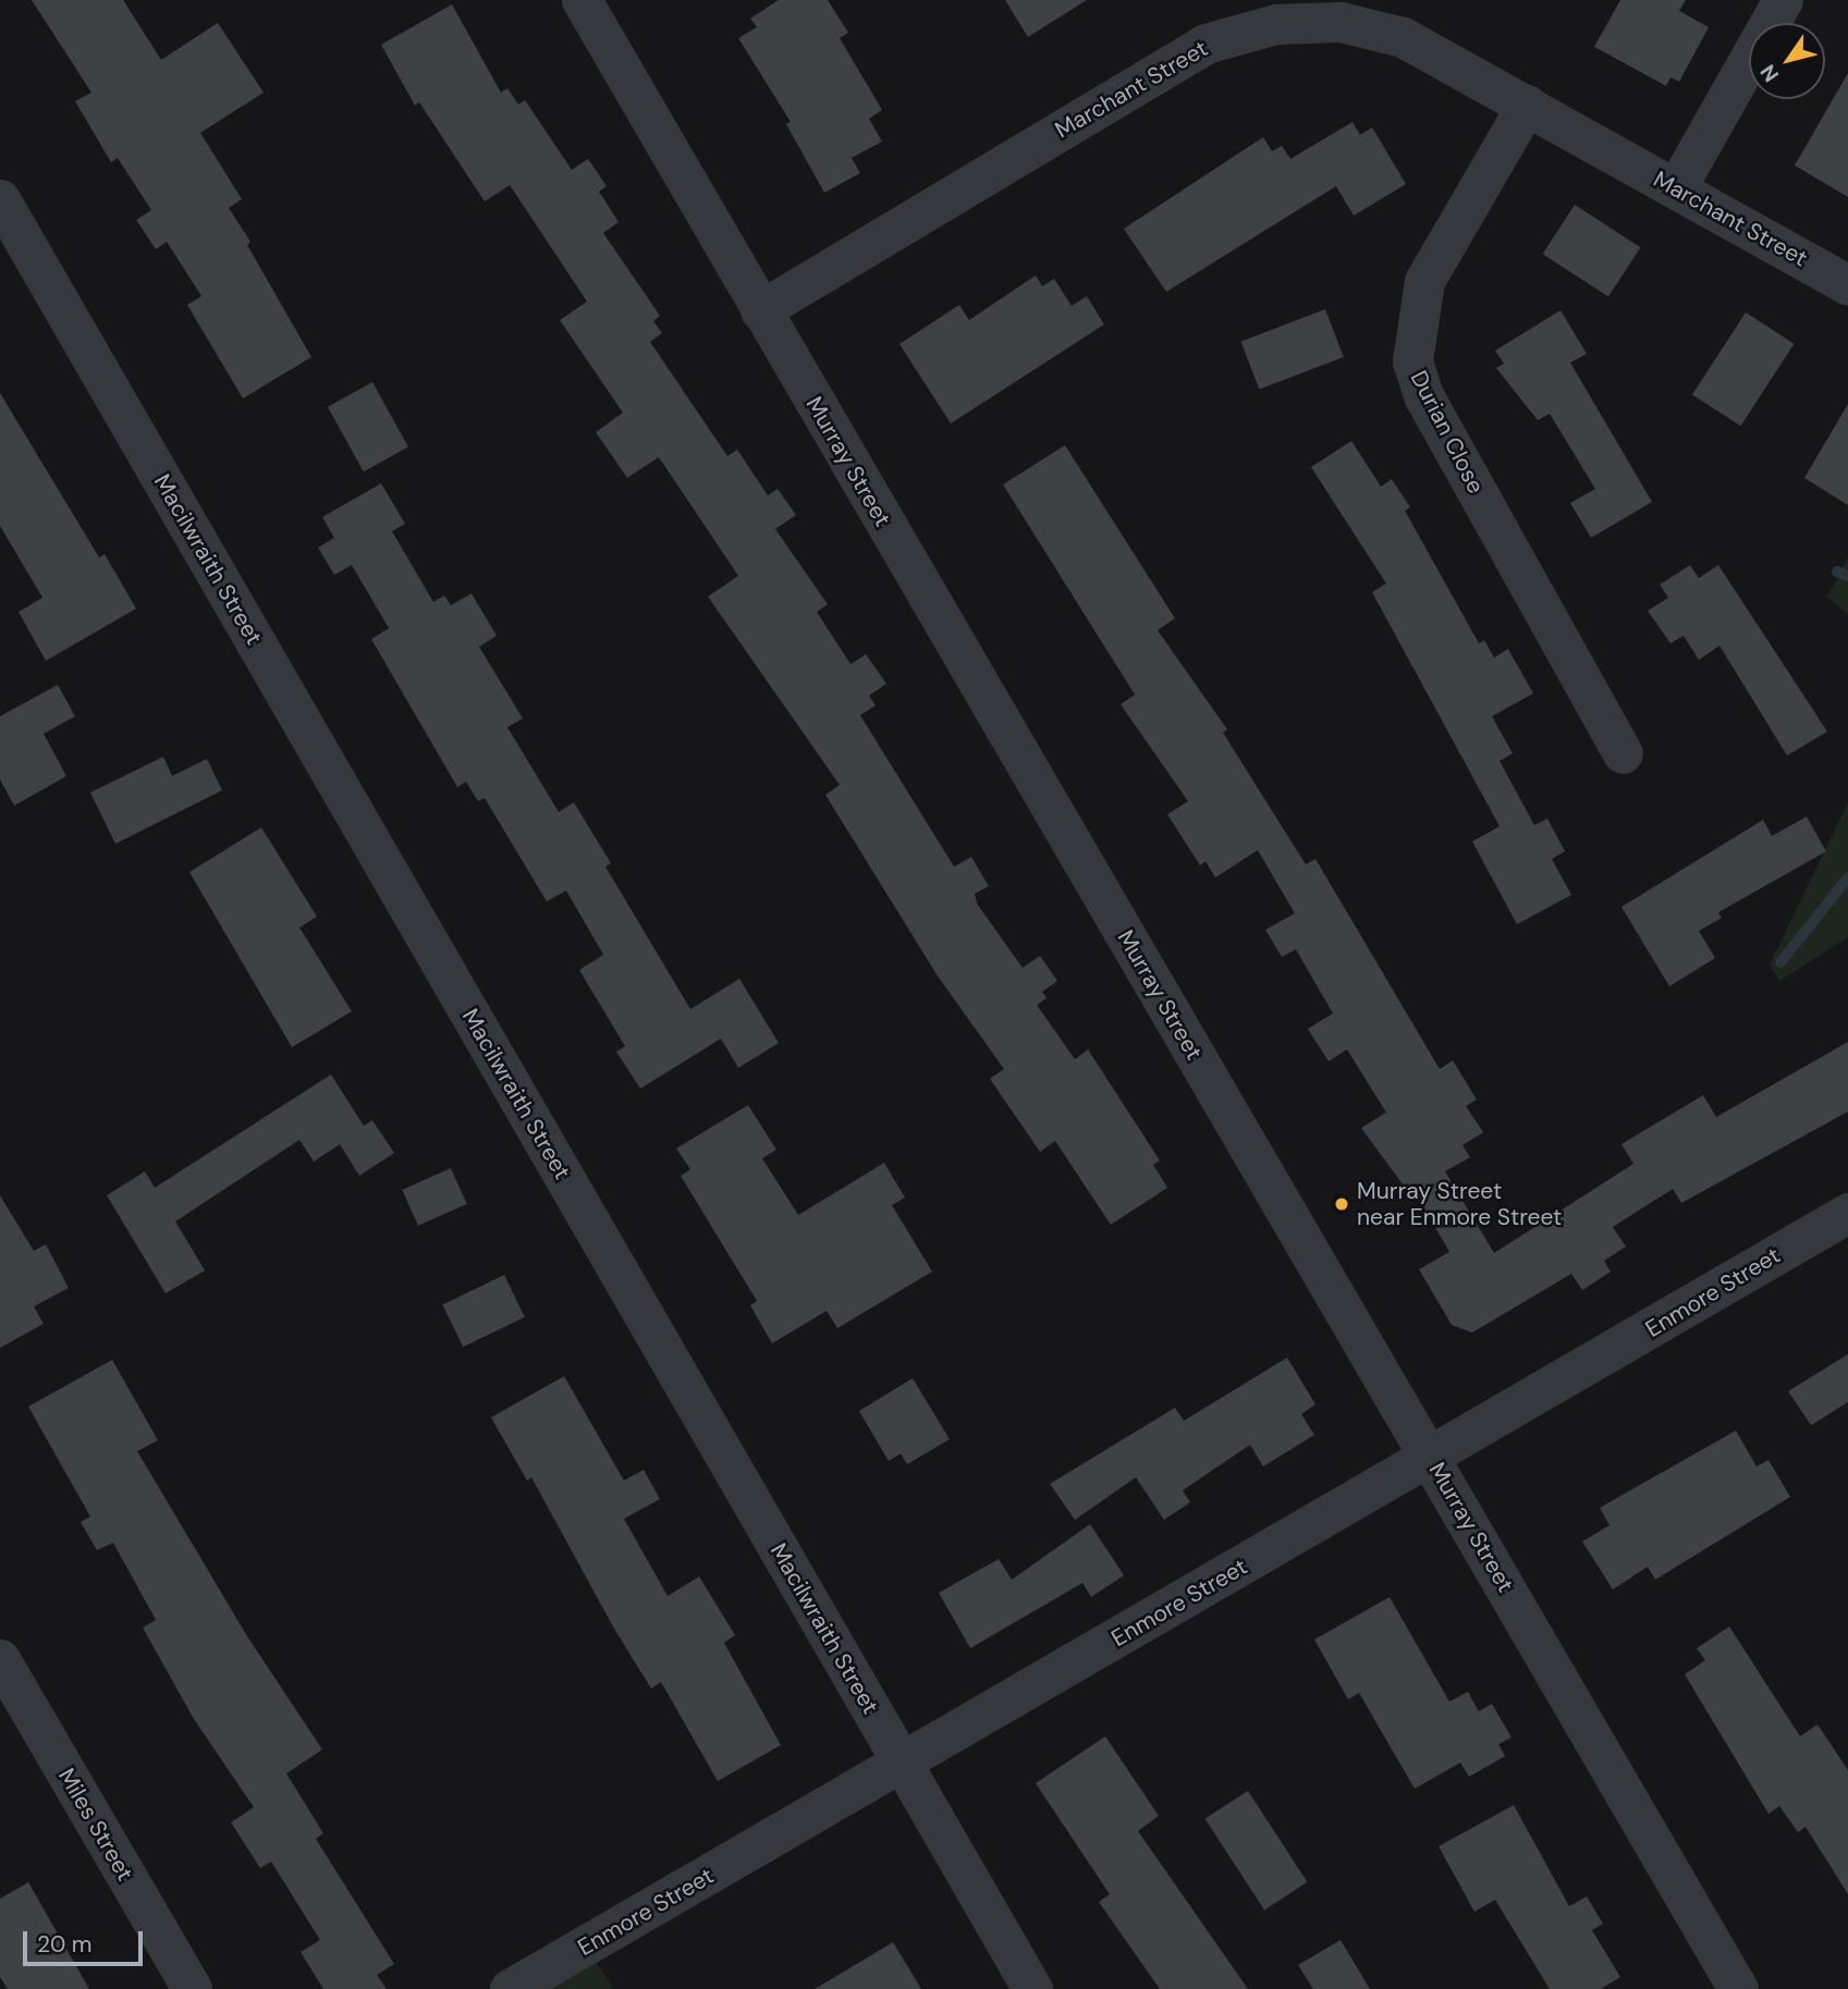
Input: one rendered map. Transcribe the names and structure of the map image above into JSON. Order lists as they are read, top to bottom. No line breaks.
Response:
{"streets":{"street":["Marchant Street","Durian Close","Murray Street","Macilwraith Street","Enmore Street","Miles Street"]},"crossings":[["Marchant Street","Durian Close"],["Marchant Street","Murray Street"],["Murray Street","Enmore Street"],["Macilwraith Street","Enmore Street"]],"places":["Murray Street near Enmore Street"],"scale_bar":"20 m","north":"bottom left"}
